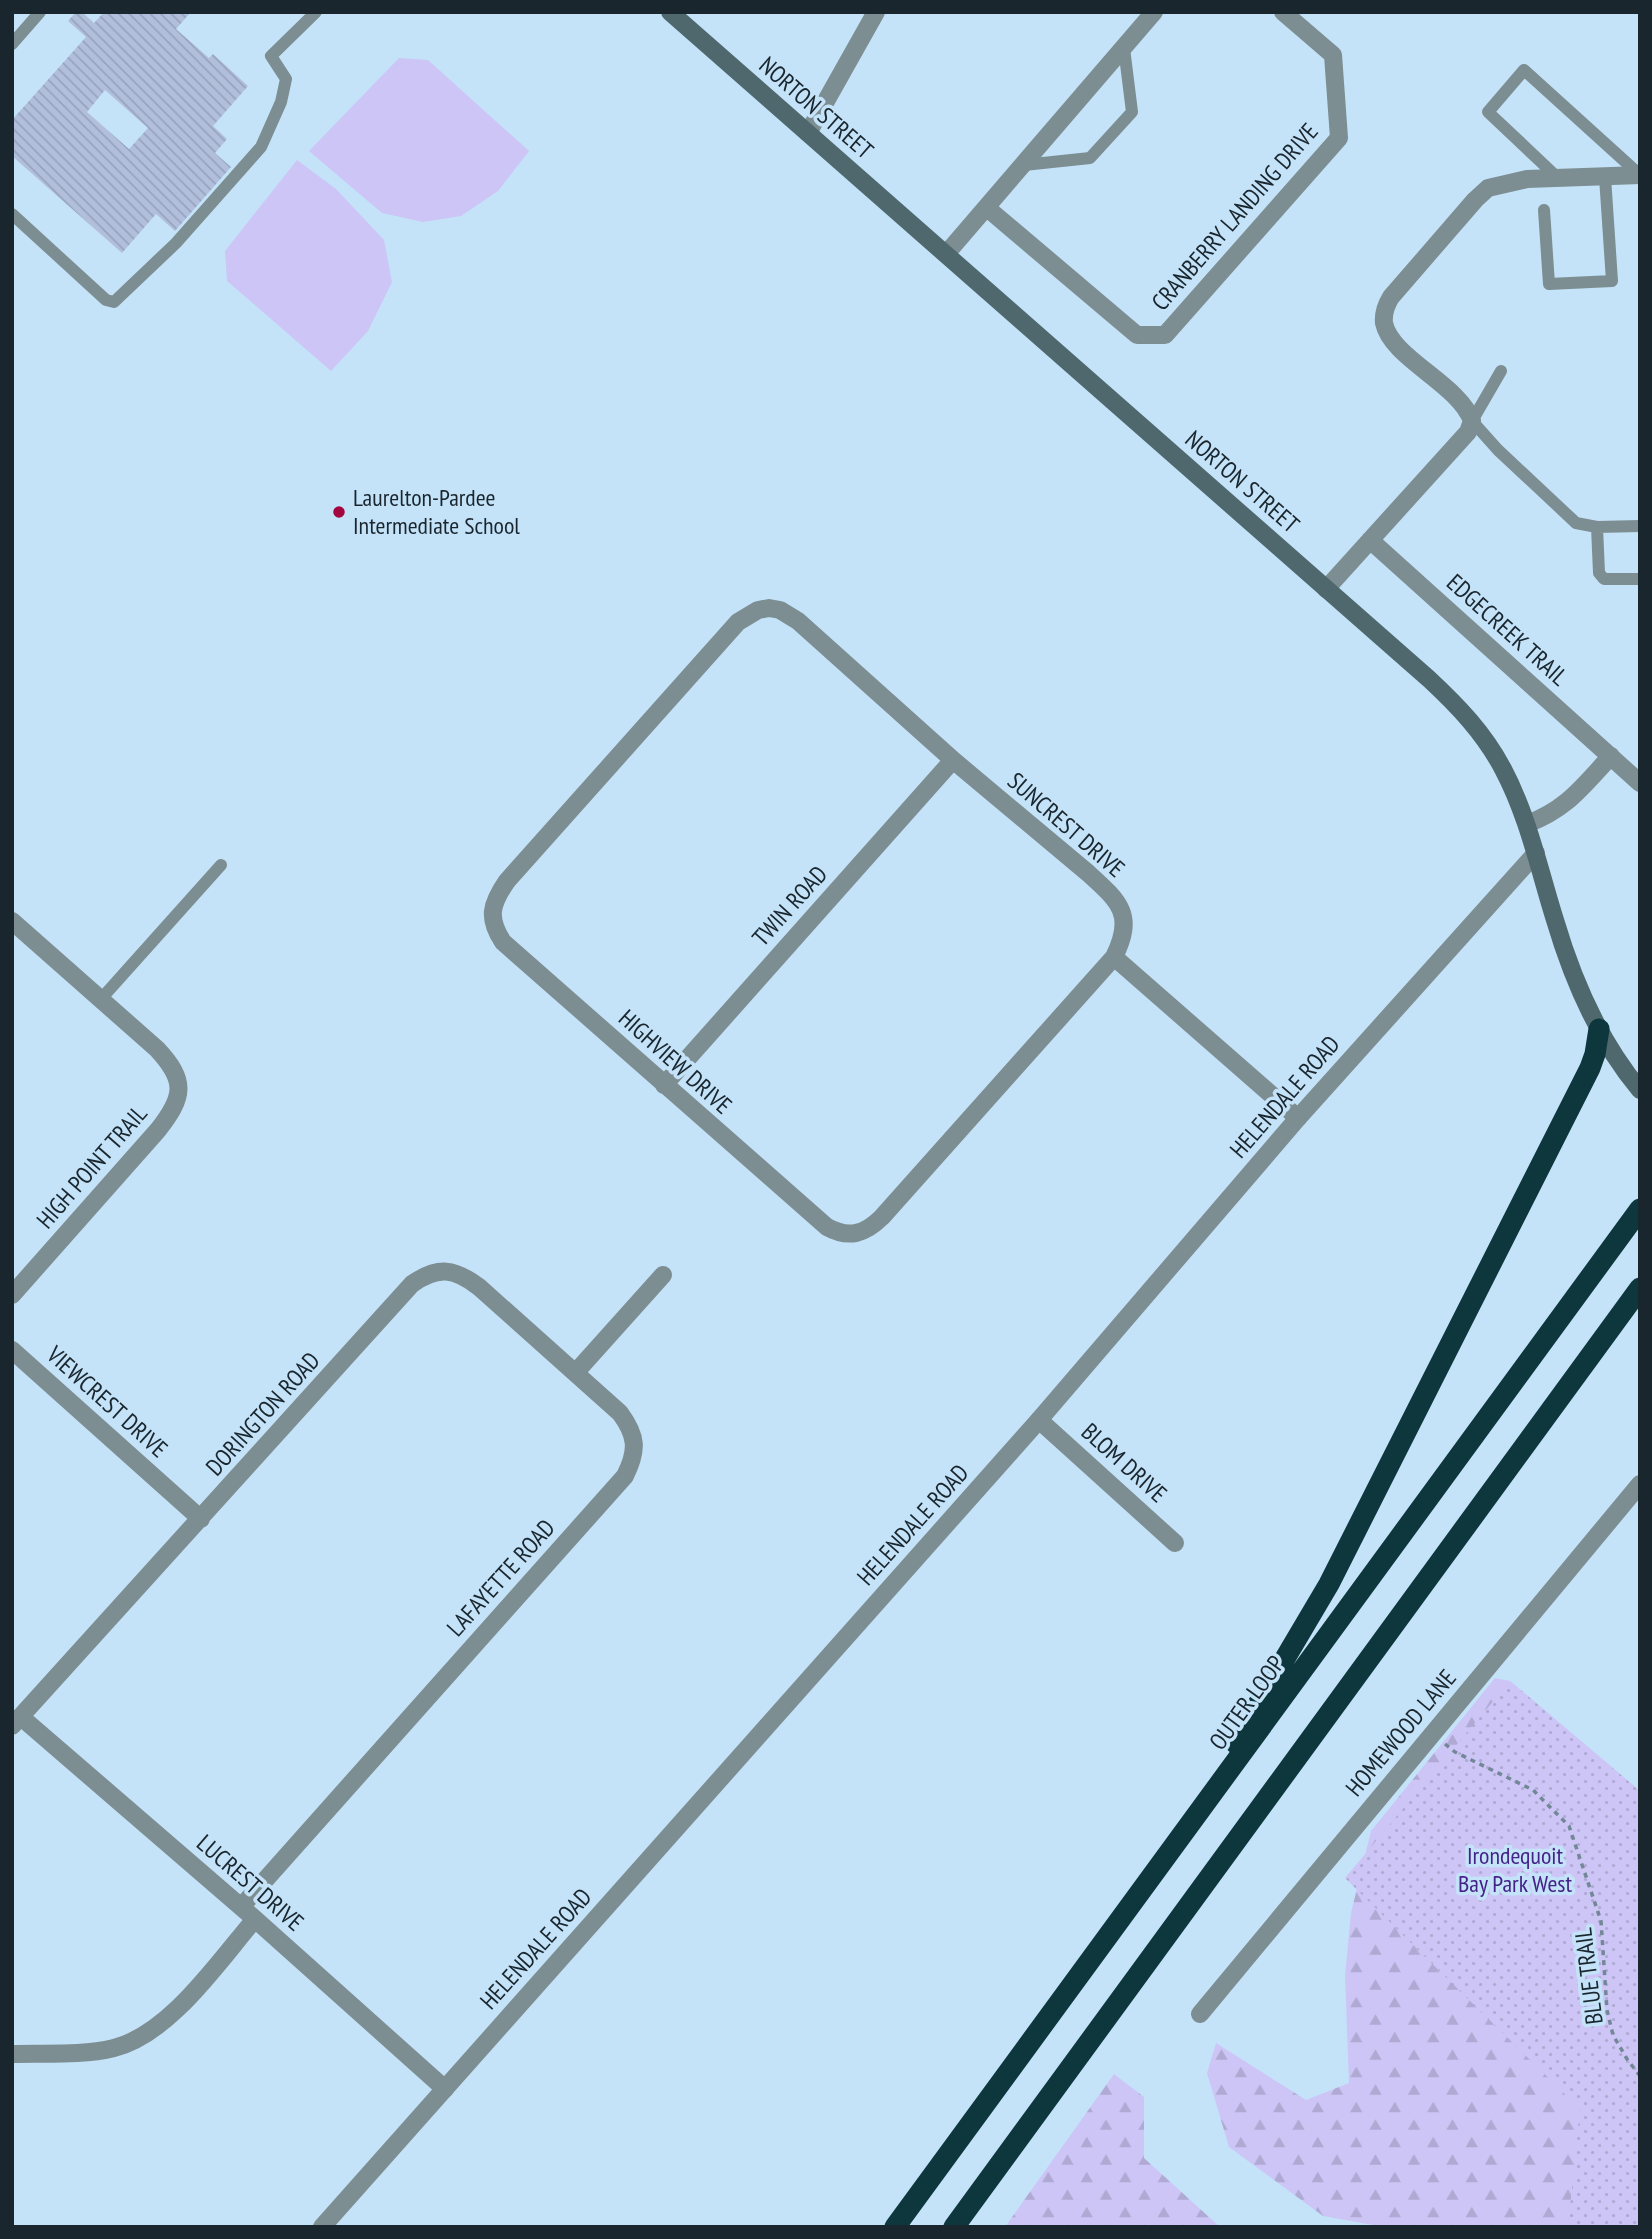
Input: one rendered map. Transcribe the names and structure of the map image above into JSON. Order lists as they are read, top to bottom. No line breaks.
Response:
{"streets":{"highway":["OUTER LOOP"],"main road":["NORTON STREET"],"street":["CRANBERRY LANDING DRIVE","EDGECREEK TRAIL","SUNCREST DRIVE","TWIN ROAD","HIGHVIEW DRIVE","HELENDALE ROAD","HIGH POINT TRAIL","VIEWCREST DRIVE","DORINGTON ROAD","BLOM DRIVE","LAFAYETTE ROAD","HOMEWOOD LANE","LUCREST DRIVE"],"path":["BLUE TRAIL"]},"crossings":[["NORTON STREET","HELENDALE ROAD"],["SUNCREST DRIVE","TWIN ROAD"],["SUNCREST DRIVE","HIGHVIEW DRIVE"],["TWIN ROAD","HIGHVIEW DRIVE"],["HELENDALE ROAD","BLOM DRIVE"],["HELENDALE ROAD","LUCREST DRIVE"],["VIEWCREST DRIVE","DORINGTON ROAD"],["DORINGTON ROAD","LAFAYETTE ROAD"],["DORINGTON ROAD","LUCREST DRIVE"],["LAFAYETTE ROAD","LUCREST DRIVE"],["HOMEWOOD LANE","BLUE TRAIL"]],"parks":["Irondequoit Bay Park West"],"places":["Laurelton-Pardee Intermediate School"]}
